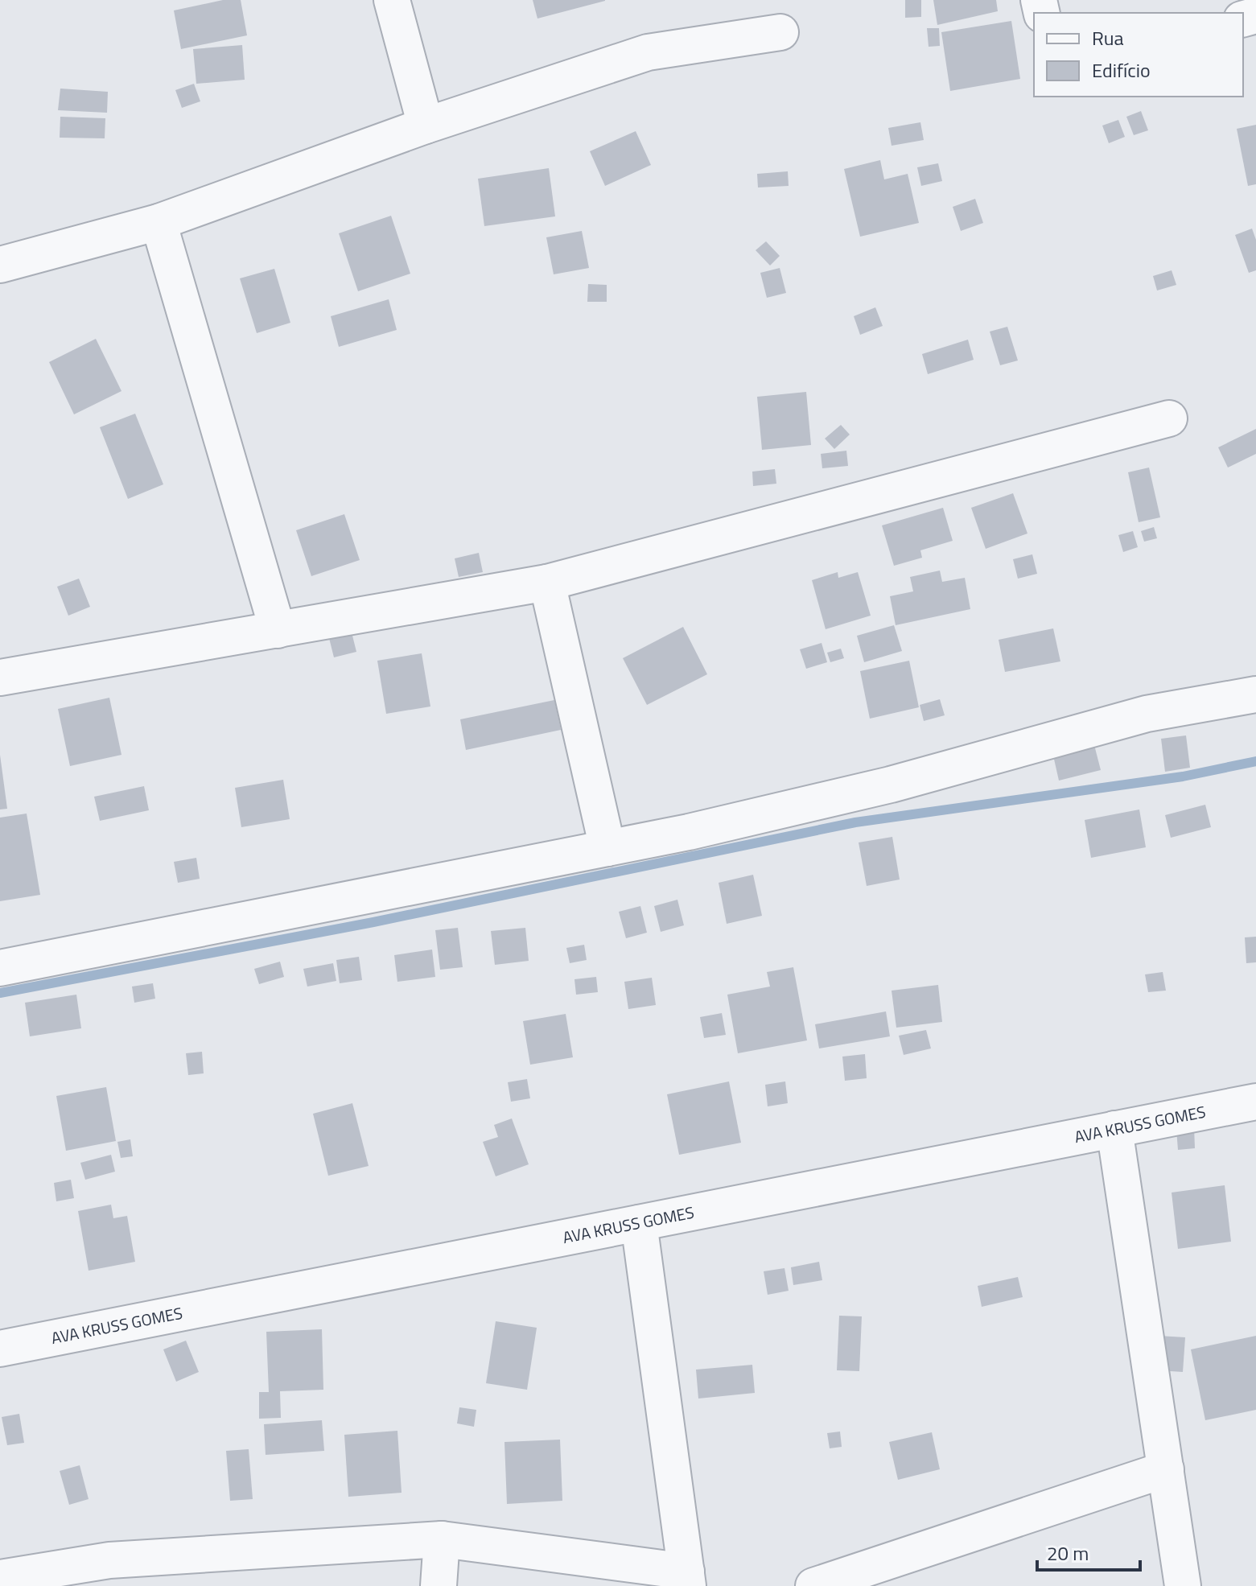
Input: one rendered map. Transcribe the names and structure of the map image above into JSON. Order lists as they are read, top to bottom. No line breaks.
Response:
{"streets":{"street":["AVA KRUSS GOMES"]},"legend":["Rua","Edifício"],"scale_bar":"20 m"}
